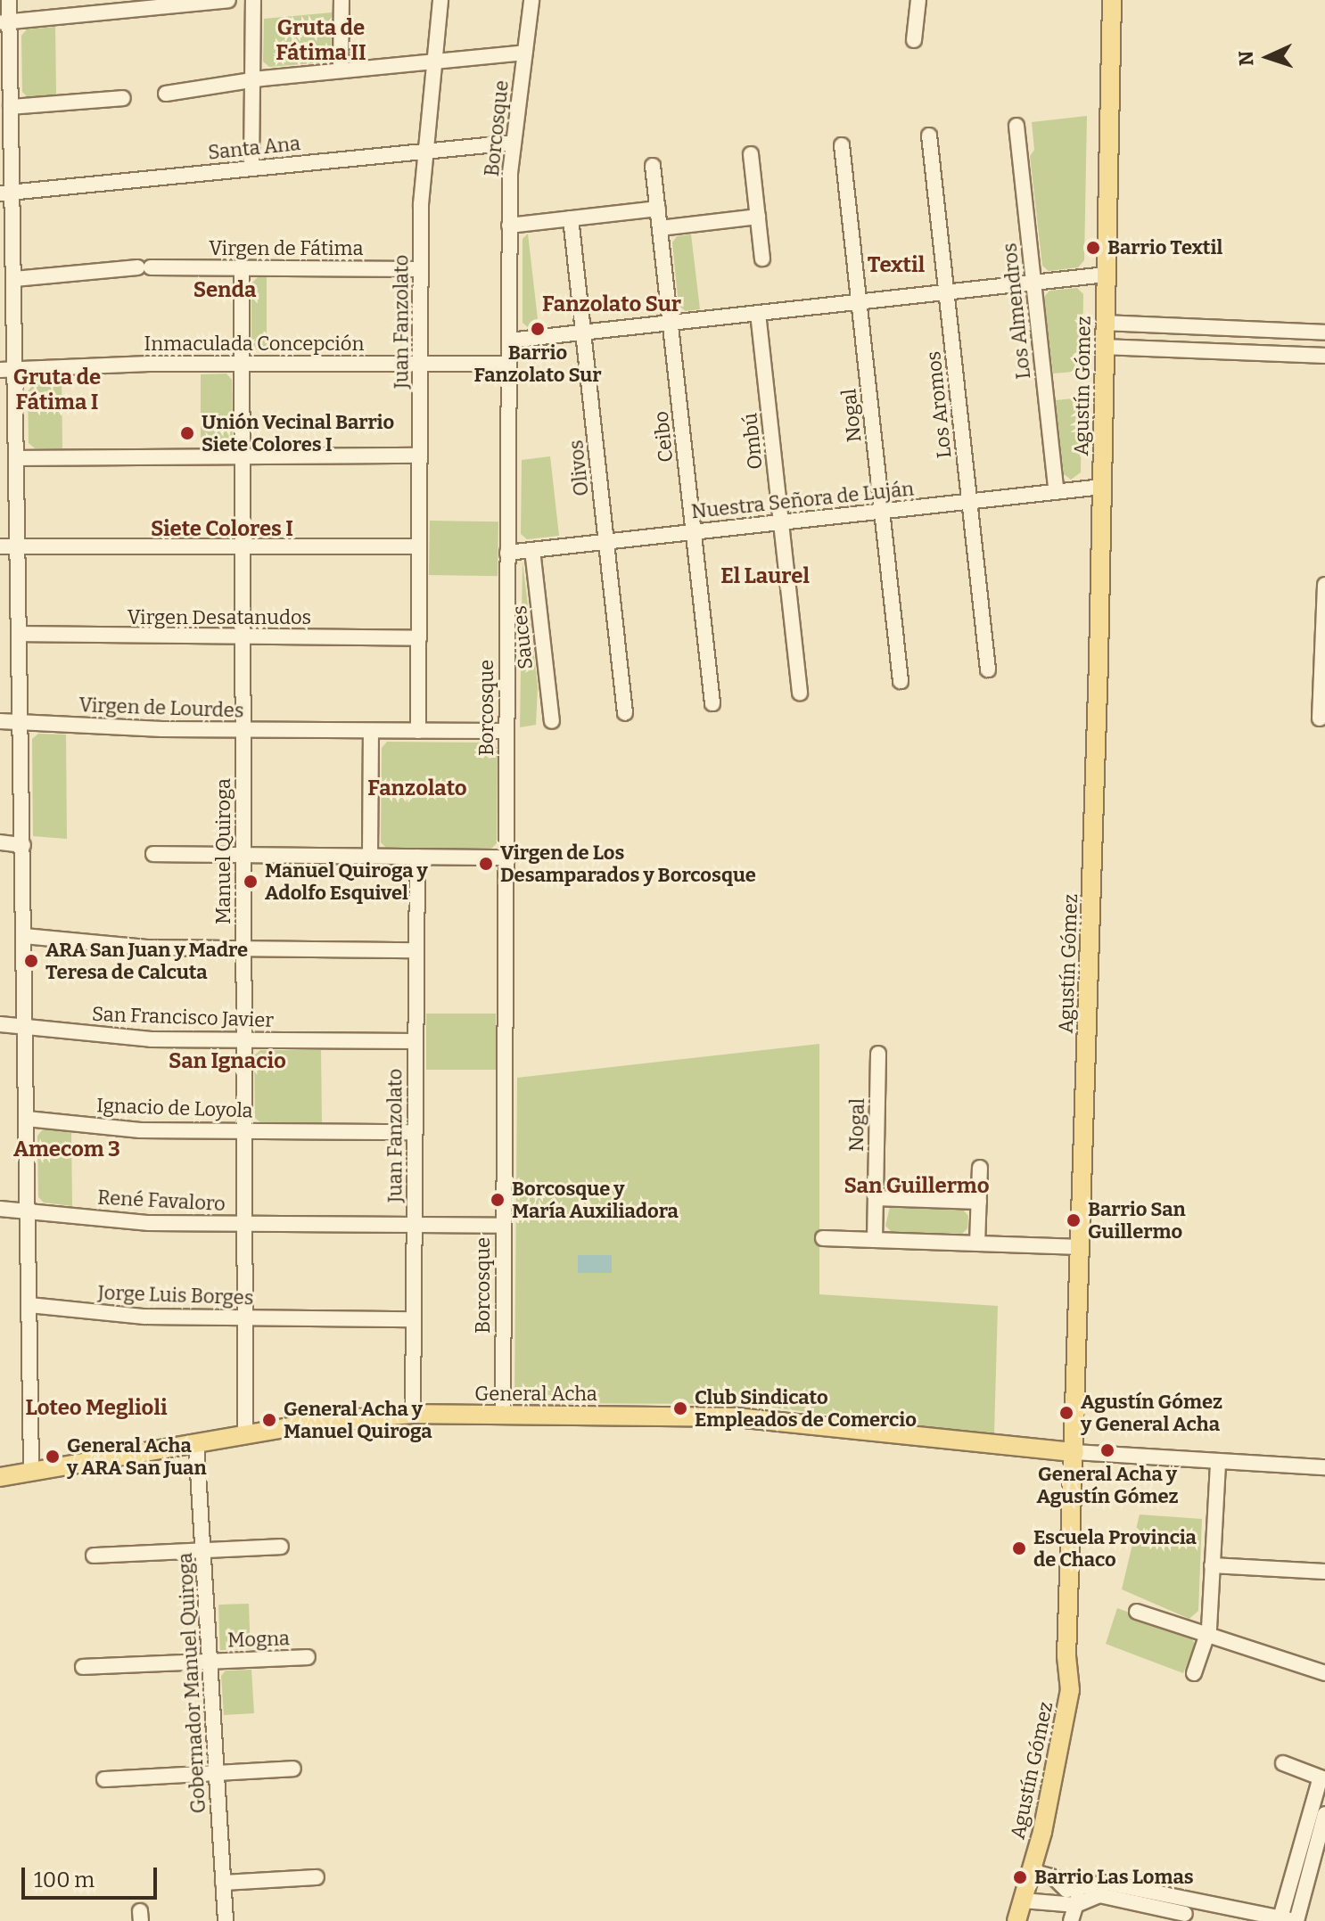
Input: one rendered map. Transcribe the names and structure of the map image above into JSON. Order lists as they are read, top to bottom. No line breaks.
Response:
{"streets":{"main road":["Agustín Gómez","General Acha"],"street":["Borcosque","Santa Ana","Virgen de Fátima","Los Almendros","Juan Fanzolato","Inmaculada Concepción","Los Aromos","Nogal","Ceibo","Ombú","Olivos","Nuestra Señora de Luján","Virgen Desatanudos","Sauces","Virgen de Lourdes","Manuel Quiroga","San Francisco Javier","Ignacio de Loyola","René Favaloro","Jorge Luis Borges","Mogna","Gobernador Manuel Quiroga"]},"crossings":[["Borcosque","Santa Ana"],["Borcosque","Inmaculada Concepción"],["Borcosque","Nuestra Señora de Luján"],["Borcosque","Virgen de Lourdes"],["Borcosque","René Favaloro"],["Borcosque","General Acha"],["Santa Ana","Juan Fanzolato"],["Virgen de Fátima","Juan Fanzolato"],["Virgen de Fátima","Manuel Quiroga"],["Los Almendros","Nuestra Señora de Luján"],["Juan Fanzolato","Inmaculada Concepción"],["Juan Fanzolato","Virgen Desatanudos"],["Juan Fanzolato","Virgen de Lourdes"],["Juan Fanzolato","San Francisco Javier"],["Juan Fanzolato","Ignacio de Loyola"],["Juan Fanzolato","René Favaloro"],["Juan Fanzolato","Jorge Luis Borges"],["Juan Fanzolato","General Acha"],["Inmaculada Concepción","Manuel Quiroga"],["Agustín Gómez","Nuestra Señora de Luján"],["Agustín Gómez","General Acha"],["Los Aromos","Nuestra Señora de Luján"],["Nogal","Nuestra Señora de Luján"],["Ceibo","Nuestra Señora de Luján"],["Ombú","Nuestra Señora de Luján"],["Olivos","Nuestra Señora de Luján"],["Nuestra Señora de Luján","Sauces"],["Virgen Desatanudos","Manuel Quiroga"],["Virgen de Lourdes","Manuel Quiroga"],["Manuel Quiroga","San Francisco Javier"],["Manuel Quiroga","Ignacio de Loyola"],["Manuel Quiroga","René Favaloro"],["Manuel Quiroga","Jorge Luis Borges"],["Manuel Quiroga","General Acha"],["General Acha","Gobernador Manuel Quiroga"],["Mogna","Gobernador Manuel Quiroga"]],"districts":["Gruta de Fátima II","Textil","Senda","Fanzolato Sur","Gruta de Fátima I","Siete Colores I","El Laurel","Fanzolato","San Ignacio","Amecom 3","San Guillermo","Loteo Meglioli"],"places":["Barrio Textil","Barrio Fanzolato Sur","Unión Vecinal Barrio Siete Colores I","Virgen de Los Desamparados y Borcosque","Manuel Quiroga y Adolfo Esquivel","ARA San Juan y Madre Teresa de Calcuta","Borcosque y María Auxiliadora","Barrio San Guillermo","Club Sindicato Empleados de Comercio","Agustín Gómez y General Acha","General Acha y Manuel Quiroga","General Acha y Agustín Gómez","General Acha y ARA San Juan","Escuela Provincia de Chaco","Barrio Las Lomas"],"scale_bar":"100 m","north":"left"}
